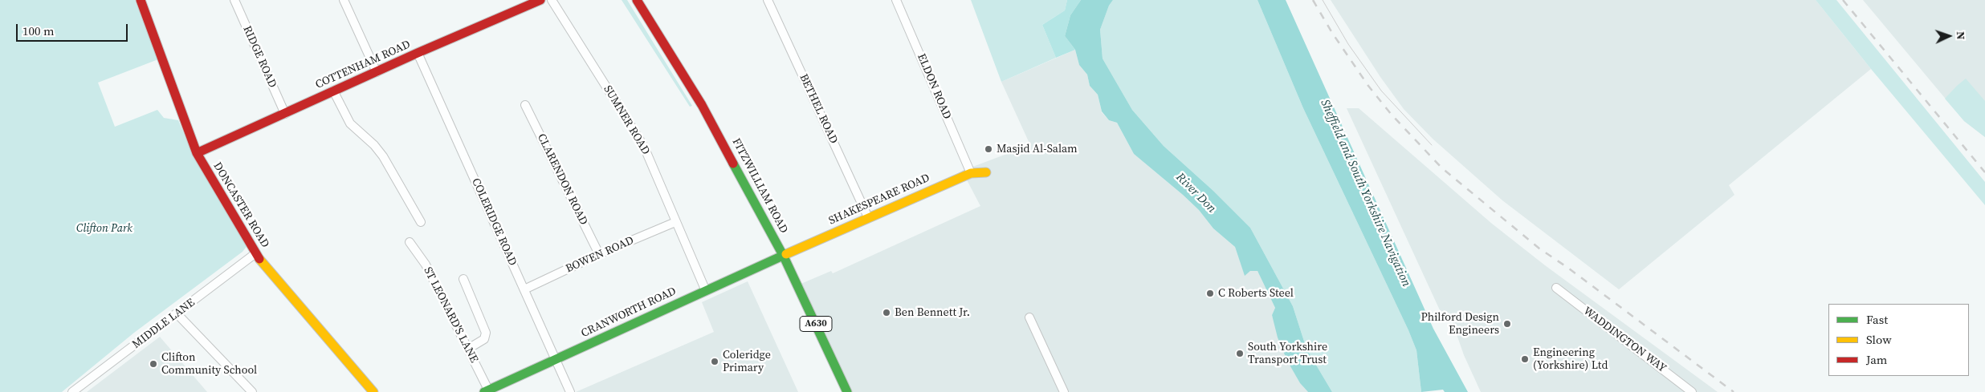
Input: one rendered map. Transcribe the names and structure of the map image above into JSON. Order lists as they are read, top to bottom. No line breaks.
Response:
{"streets":{"street":["RIDGE ROAD","COTTENHAM ROAD","ELDON ROAD","BETHEL ROAD","SUMNER ROAD","CLARENDON ROAD","FITZWILLIAM ROAD","SHAKESPEARE ROAD","DONCASTER ROAD","COLERIDGE ROAD","BOWEN ROAD","CRANWORTH ROAD","ST LEONARD'S LANE","MIDDLE LANE","A630","WADDINGTON WAY"]},"crossings":[["RIDGE ROAD","COTTENHAM ROAD"],["COTTENHAM ROAD","DONCASTER ROAD"],["COTTENHAM ROAD","COLERIDGE ROAD"],["ELDON ROAD","SHAKESPEARE ROAD"],["BETHEL ROAD","SHAKESPEARE ROAD"],["SUMNER ROAD","BOWEN ROAD"],["SUMNER ROAD","CRANWORTH ROAD"],["CLARENDON ROAD","BOWEN ROAD"],["FITZWILLIAM ROAD","SHAKESPEARE ROAD"],["FITZWILLIAM ROAD","CRANWORTH ROAD"],["SHAKESPEARE ROAD","CRANWORTH ROAD"],["DONCASTER ROAD","MIDDLE LANE"],["COLERIDGE ROAD","BOWEN ROAD"],["COLERIDGE ROAD","CRANWORTH ROAD"],["CRANWORTH ROAD","ST LEONARD'S LANE"]],"water":["River Don","Sheffield and South Yorkshire Navigation"],"parks":["Clifton Park"],"places":["Masjid Al-Salam","C Roberts Steel","Ben Bennett Jr.","Philford Design Engineers","South Yorkshire Transport Trust","Engineering (Yorkshire) Ltd","Coleridge Primary","Clifton Community School"],"legend":["Fast","Slow","Jam"],"scale_bar":"100 m","north":"right"}
